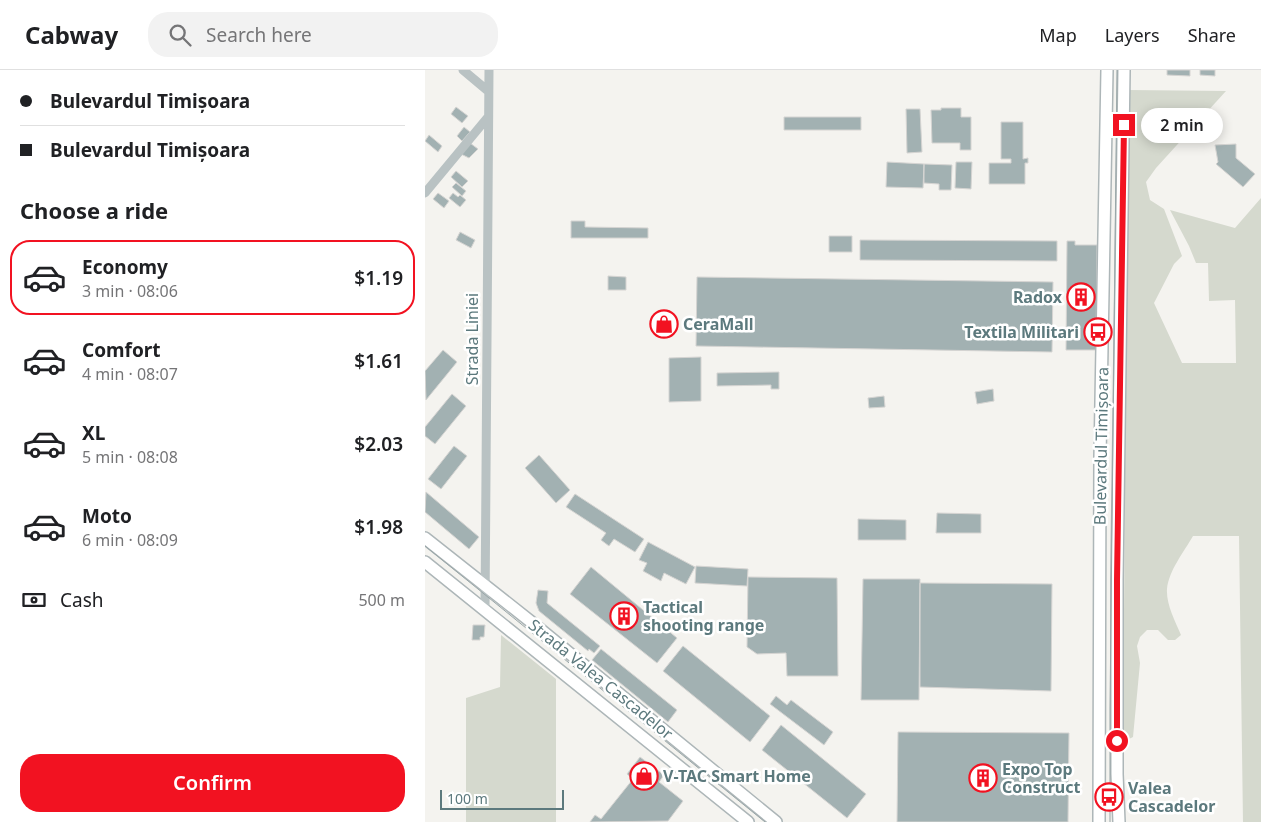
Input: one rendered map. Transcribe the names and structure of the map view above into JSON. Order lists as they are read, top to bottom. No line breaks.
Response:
{"streets":{"main road":["Bulevardul Timișoara","Strada Valea Cascadelor"],"street":["Strada Liniei"]},"crossings":[["Strada Liniei","Strada Valea Cascadelor"]],"places":{"building":["Radox","Tactical shooting range","Expo Top Construct"],"shop":["CeraMall","V-TAC Smart Home"],"bus stop":["Textila Militari","Valea Cascadelor"]},"scale_bar":"100 m","page":{"header":"Cabway","search":"Search here","nav":["Map","Layers","Share"],"banner":["Bulevardul Timișoara","Bulevardul Timișoara"],"bubble":"2 min","heading":"Choose a ride","list":[{"name":"Economy","note":"3 min · 08:06","value":"$1.19"},{"name":"Comfort","note":"4 min · 08:07","value":"$1.61"},{"name":"XL","note":"5 min · 08:08","value":"$2.03"},{"name":"Moto","note":"6 min · 08:09","value":"$1.98"}],"pay":["Cash","500 m"],"buttons":"Confirm","scale":"100 m"}}
